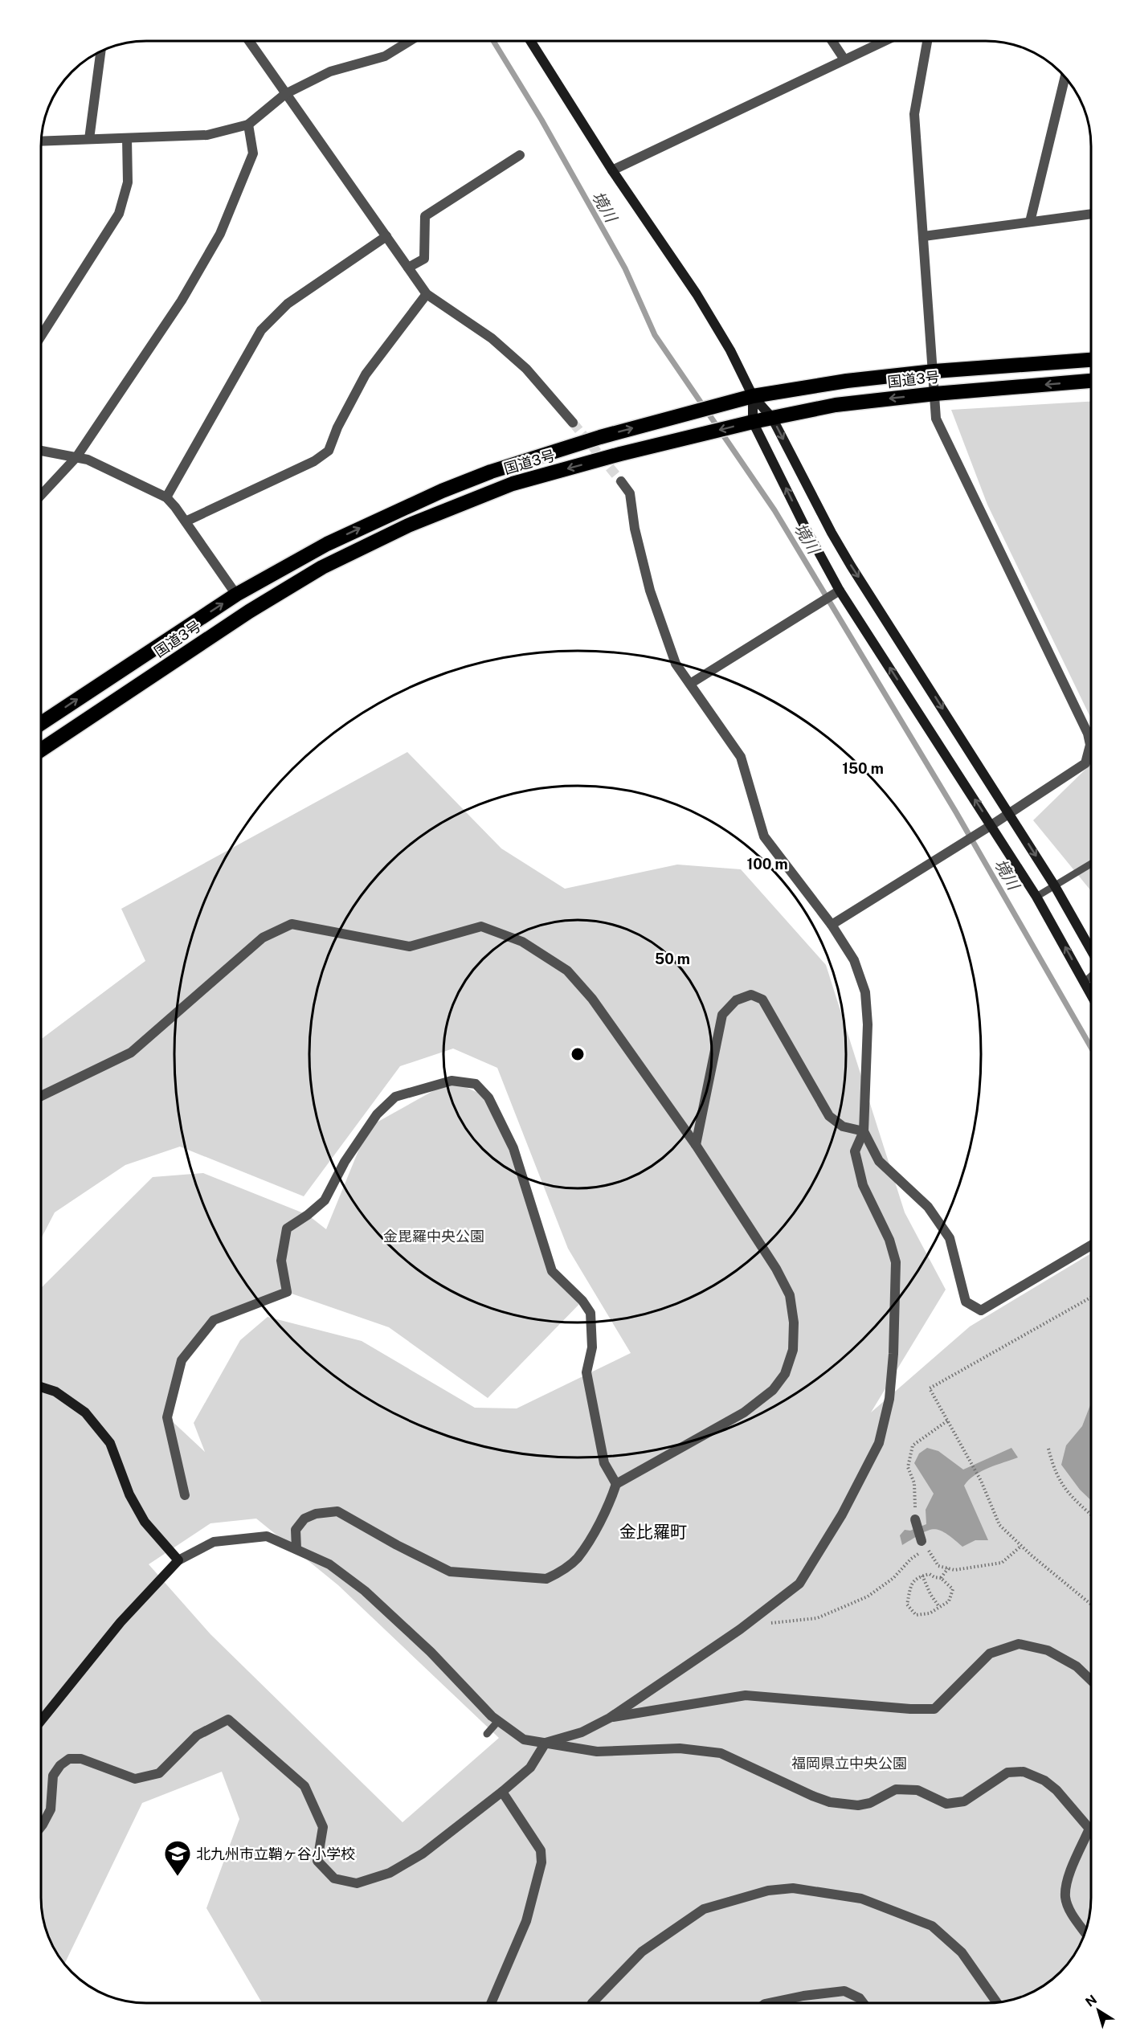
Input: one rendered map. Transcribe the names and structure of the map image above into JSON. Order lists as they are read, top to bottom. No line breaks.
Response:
{"streets":{"highway":["国道3号"]},"districts":["金比羅町"],"water":["境川"],"parks":["金毘羅中央公園","福岡県立中央公園"],"places":{"school or university":["北九州市立鞘ヶ谷小学校"]},"north":"top left","rings":["150 m","100 m","50 m"]}
